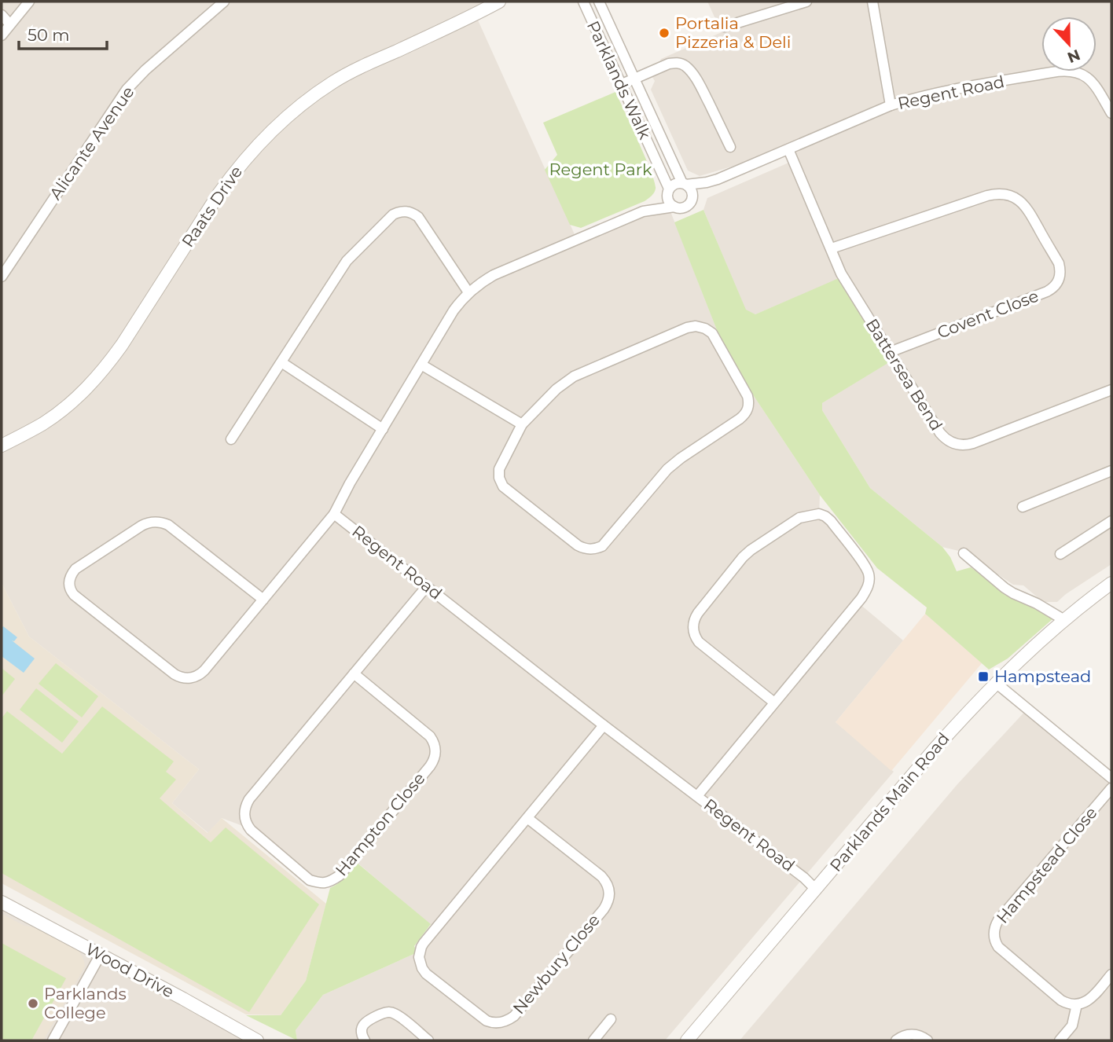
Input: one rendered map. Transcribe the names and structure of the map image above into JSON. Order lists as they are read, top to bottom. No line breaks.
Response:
{"streets":{"street":["Parklands Walk","Regent Road","Alicante Avenue","Raats Drive","Covent Close","Battersea Bend","Parklands Main Road","Hampton Close","Hampstead Close","Newbury Close","Wood Drive"]},"crossings":[["Parklands Walk","Regent Road"],["Regent Road","Battersea Bend"],["Regent Road","Parklands Main Road"],["Regent Road","Hampton Close"],["Regent Road","Newbury Close"],["Covent Close","Battersea Bend"]],"parks":["Regent Park"],"places":{"other":["Portalia Pizzeria & Deli","Parklands College"],"transit":["Hampstead"]},"scale_bar":"50 m","north":"bottom"}
